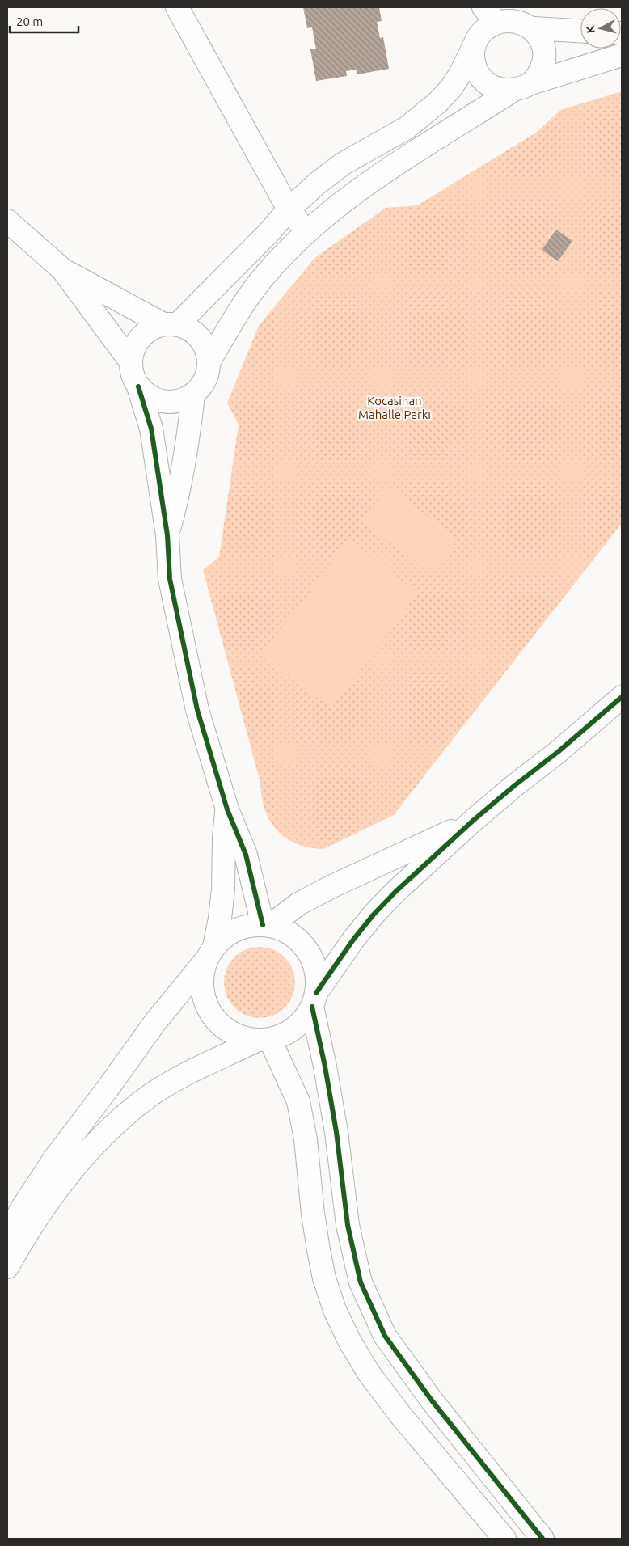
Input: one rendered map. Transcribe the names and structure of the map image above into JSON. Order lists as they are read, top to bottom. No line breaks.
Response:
{"parks":["Kocasinan Mahalle Parkı"],"scale_bar":"20 m","north":"left"}
